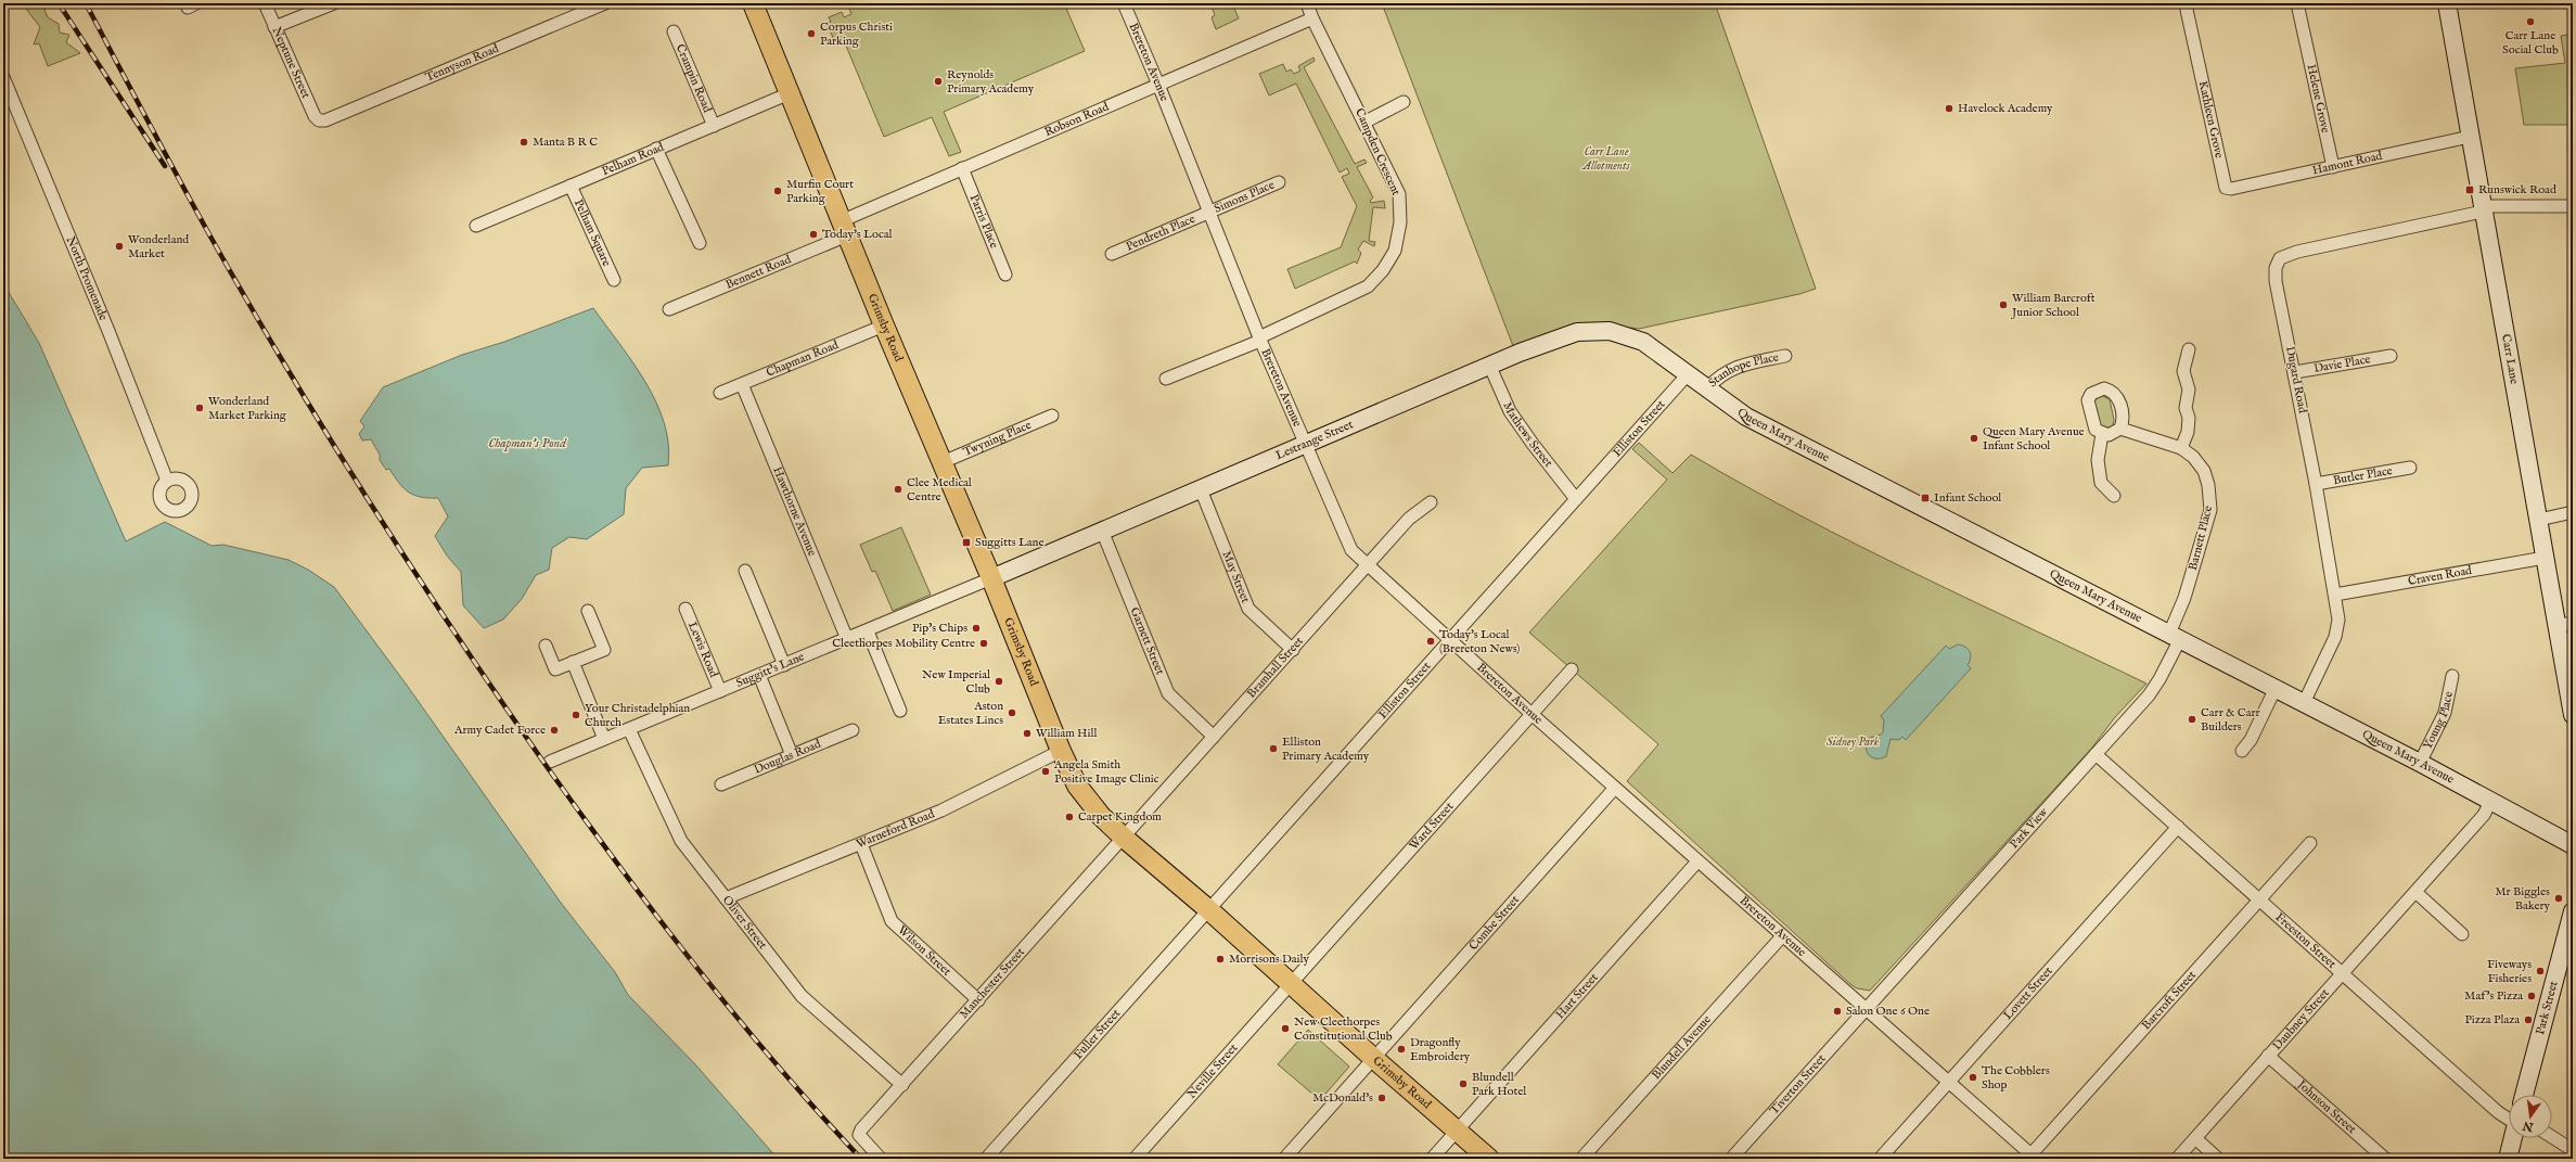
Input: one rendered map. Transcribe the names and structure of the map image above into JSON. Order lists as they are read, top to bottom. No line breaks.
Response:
{"streets":{"main road":["Grimsby Road"],"street":["Neptune Street","Tennyson Road","Brereton Avenue","Crampin Road","Helene Grove","Robson Road","Kathleen Grove","Campden Crescent","Pelham Road","Hamont Road","Simons Place","Parris Place","Pelham Square","Pendreth Place","Bennett Road","North Promenade","Chapman Road","Carr Lane","Davie Place","Stanhope Place","Dugard Road","Elliston Street","Queen Mary Avenue","Mathews Street","Twyning Place","Lestrange Street","Butler Place","Hawthorne Avenue","Barnett Place","Craven Road","May Street","Garnett Street","Lewis Road","Bramhall Street","Suggitt's Lane","Young Place","Douglas Road","Ward Street","Park View","Warneford Road","Oliver Street","Combe Street","Freeston Street","Wilson Street","Manchester Street","Lovett Street","Hart Street","Barcroft Street","Park Street","Daubney Street","Fuller Street","Blundell Avenue","Neville Street","Tiverton Street","Johnson Street"]},"crossings":[["Neptune Street","Tennyson Road"],["Brereton Avenue","Robson Road"],["Brereton Avenue","Campden Crescent"],["Brereton Avenue","Simons Place"],["Brereton Avenue","Pendreth Place"],["Brereton Avenue","Elliston Street"],["Brereton Avenue","Lestrange Street"],["Brereton Avenue","Bramhall Street"],["Brereton Avenue","Ward Street"],["Brereton Avenue","Park View"],["Brereton Avenue","Combe Street"],["Brereton Avenue","Lovett Street"],["Brereton Avenue","Hart Street"],["Brereton Avenue","Barcroft Street"],["Brereton Avenue","Blundell Avenue"],["Brereton Avenue","Tiverton Street"],["Crampin Road","Pelham Road"],["Helene Grove","Hamont Road"],["Robson Road","Campden Crescent"],["Robson Road","Parris Place"],["Robson Road","Bennett Road"],["Robson Road","Grimsby Road"],["Kathleen Grove","Hamont Road"],["Pelham Road","Pelham Square"],["Pelham Road","Grimsby Road"],["Hamont Road","Carr Lane"],["Simons Place","Pendreth Place"],["Bennett Road","Grimsby Road"],["Grimsby Road","Chapman Road"],["Grimsby Road","Elliston Street"],["Grimsby Road","Twyning Place"],["Grimsby Road","Lestrange Street"],["Grimsby Road","Bramhall Street"],["Grimsby Road","Suggitt's Lane"],["Grimsby Road","Ward Street"],["Grimsby Road","Warneford Road"],["Grimsby Road","Combe Street"],["Grimsby Road","Manchester Street"],["Grimsby Road","Hart Street"],["Grimsby Road","Fuller Street"],["Grimsby Road","Neville Street"],["Chapman Road","Hawthorne Avenue"],["Carr Lane","Dugard Road"],["Carr Lane","Craven Road"],["Davie Place","Dugard Road"],["Stanhope Place","Queen Mary Avenue"],["Dugard Road","Queen Mary Avenue"],["Dugard Road","Butler Place"],["Dugard Road","Craven Road"],["Elliston Street","Queen Mary Avenue"],["Elliston Street","Mathews Street"],["Elliston Street","Fuller Street"],["Queen Mary Avenue","Lestrange Street"],["Queen Mary Avenue","Barnett Place"],["Queen Mary Avenue","Young Place"],["Queen Mary Avenue","Park View"],["Queen Mary Avenue","Daubney Street"],["Mathews Street","Lestrange Street"],["Lestrange Street","May Street"],["Lestrange Street","Garnett Street"],["Lestrange Street","Suggitt's Lane"],["Hawthorne Avenue","Suggitt's Lane"],["Barnett Place","Park View"],["May Street","Bramhall Street"],["Garnett Street","Bramhall Street"],["Lewis Road","Suggitt's Lane"],["Bramhall Street","Manchester Street"],["Suggitt's Lane","Oliver Street"],["Ward Street","Neville Street"],["Park View","Freeston Street"],["Park View","Tiverton Street"],["Warneford Road","Oliver Street"],["Warneford Road","Wilson Street"],["Oliver Street","Manchester Street"],["Freeston Street","Lovett Street"],["Freeston Street","Barcroft Street"],["Freeston Street","Daubney Street"],["Wilson Street","Manchester Street"],["Daubney Street","Johnson Street"]],"water":["Chapman's Pond"],"parks":["Carr Lane Allotments","Sidney Park"],"places":{"other":["Carr Lane Social Club","Corpus Christi Parking","Reynolds Primary Academy","Havelock Academy","Manta B R C","Murfin Court Parking","Today's Local","Wonderland Market","William Barcroft Junior School","Wonderland Market Parking","Queen Mary Avenue Infant School","Clee Medical Centre","Pip’s Chips","Today's Local (Brereton News)","Cleethorpes Mobility Centre","New Imperial Club","Aston Estates Lincs","Your Christadelphian Church","Carr & Carr Builders","Army Cadet Force","William Hill","Elliston Primary Academy","Angela Smith Positive Image Clinic","Carpet Kingdom","Mr Biggles Bakery","Morrisons Daily","Fiveways Fisheries","Maf's Pizza","Salon One 6 One","Pizza Plaza","New Cleethorpes Constitutional Club","Dragonfly Embroidery","The Cobblers Shop","Blundell Park Hotel","McDonald's"],"transit":["Runswick Road","Infant School","Suggitts Lane"]},"north":"bottom"}
